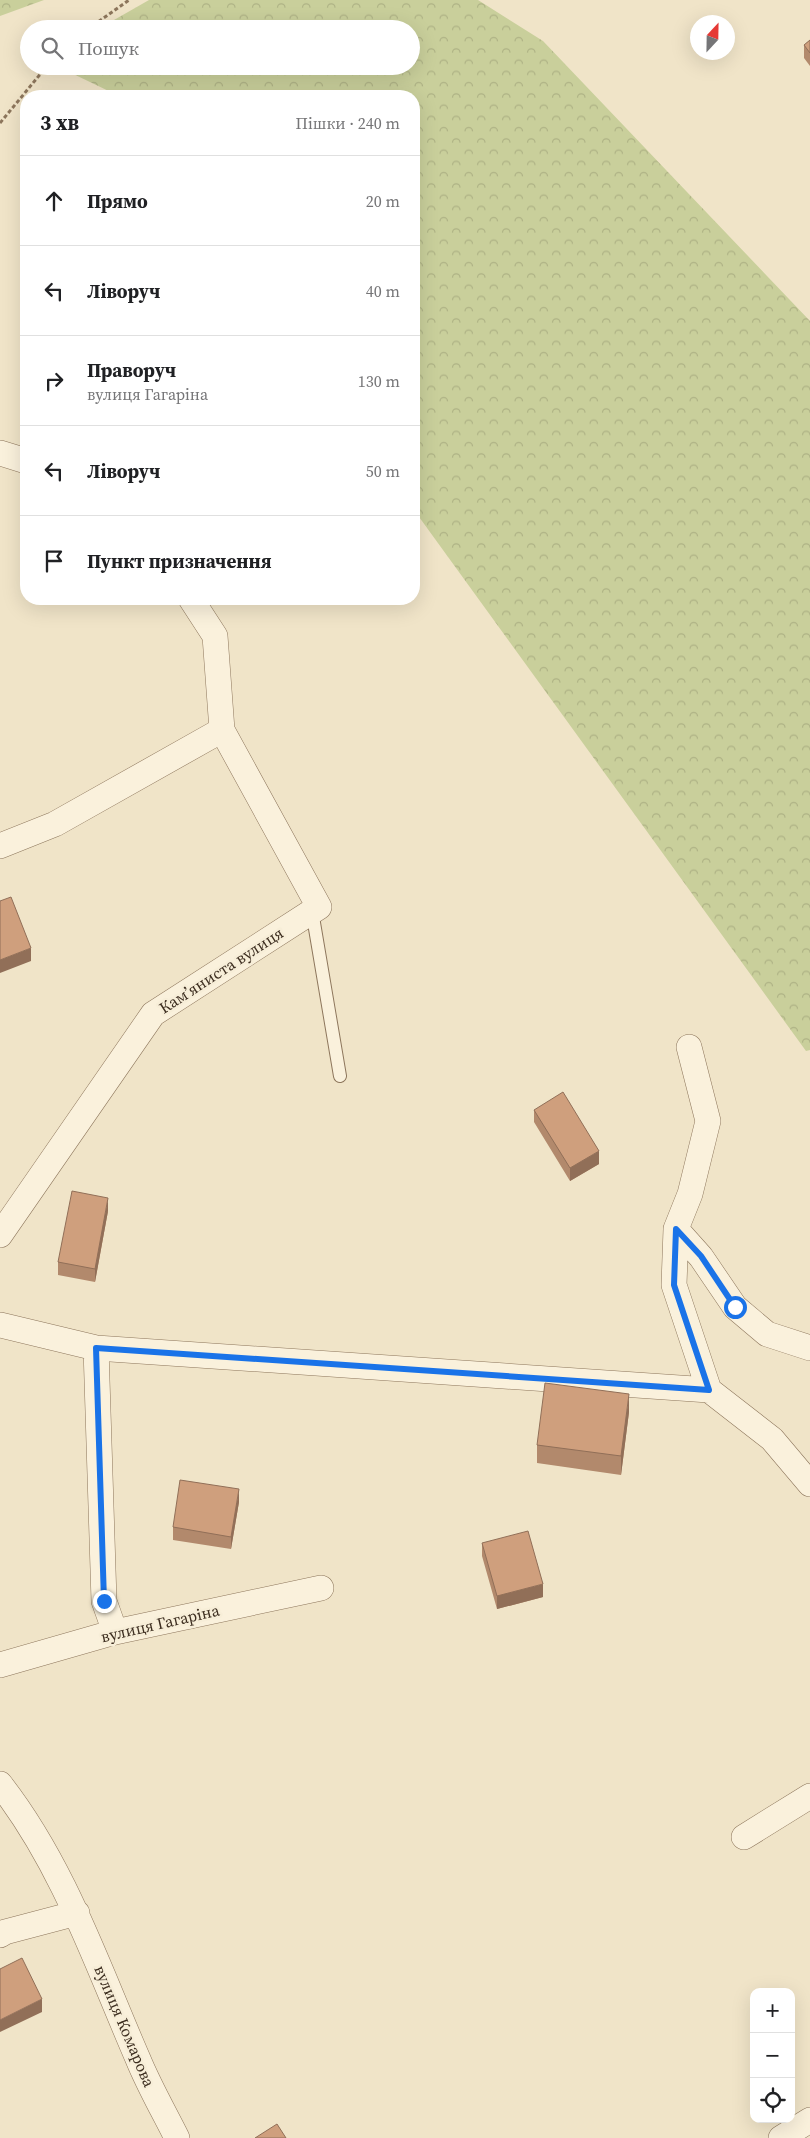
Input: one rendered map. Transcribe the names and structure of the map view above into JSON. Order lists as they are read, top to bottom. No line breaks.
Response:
{"streets":{"street":["Камʼяниста вулиця","вулиця Гагаріна","вулиця Комарова"]},"north":"top","page":{"search":"Пошук","heading":["3 хв","Пішки · 240 m"],"list":[["Прямо","20 m"],["Ліворуч","40 m"],["Праворуч","вулиця Гагаріна","130 m"],["Ліворуч","50 m"],"Пункт призначення"],"map_buttons":["+","−"]}}
